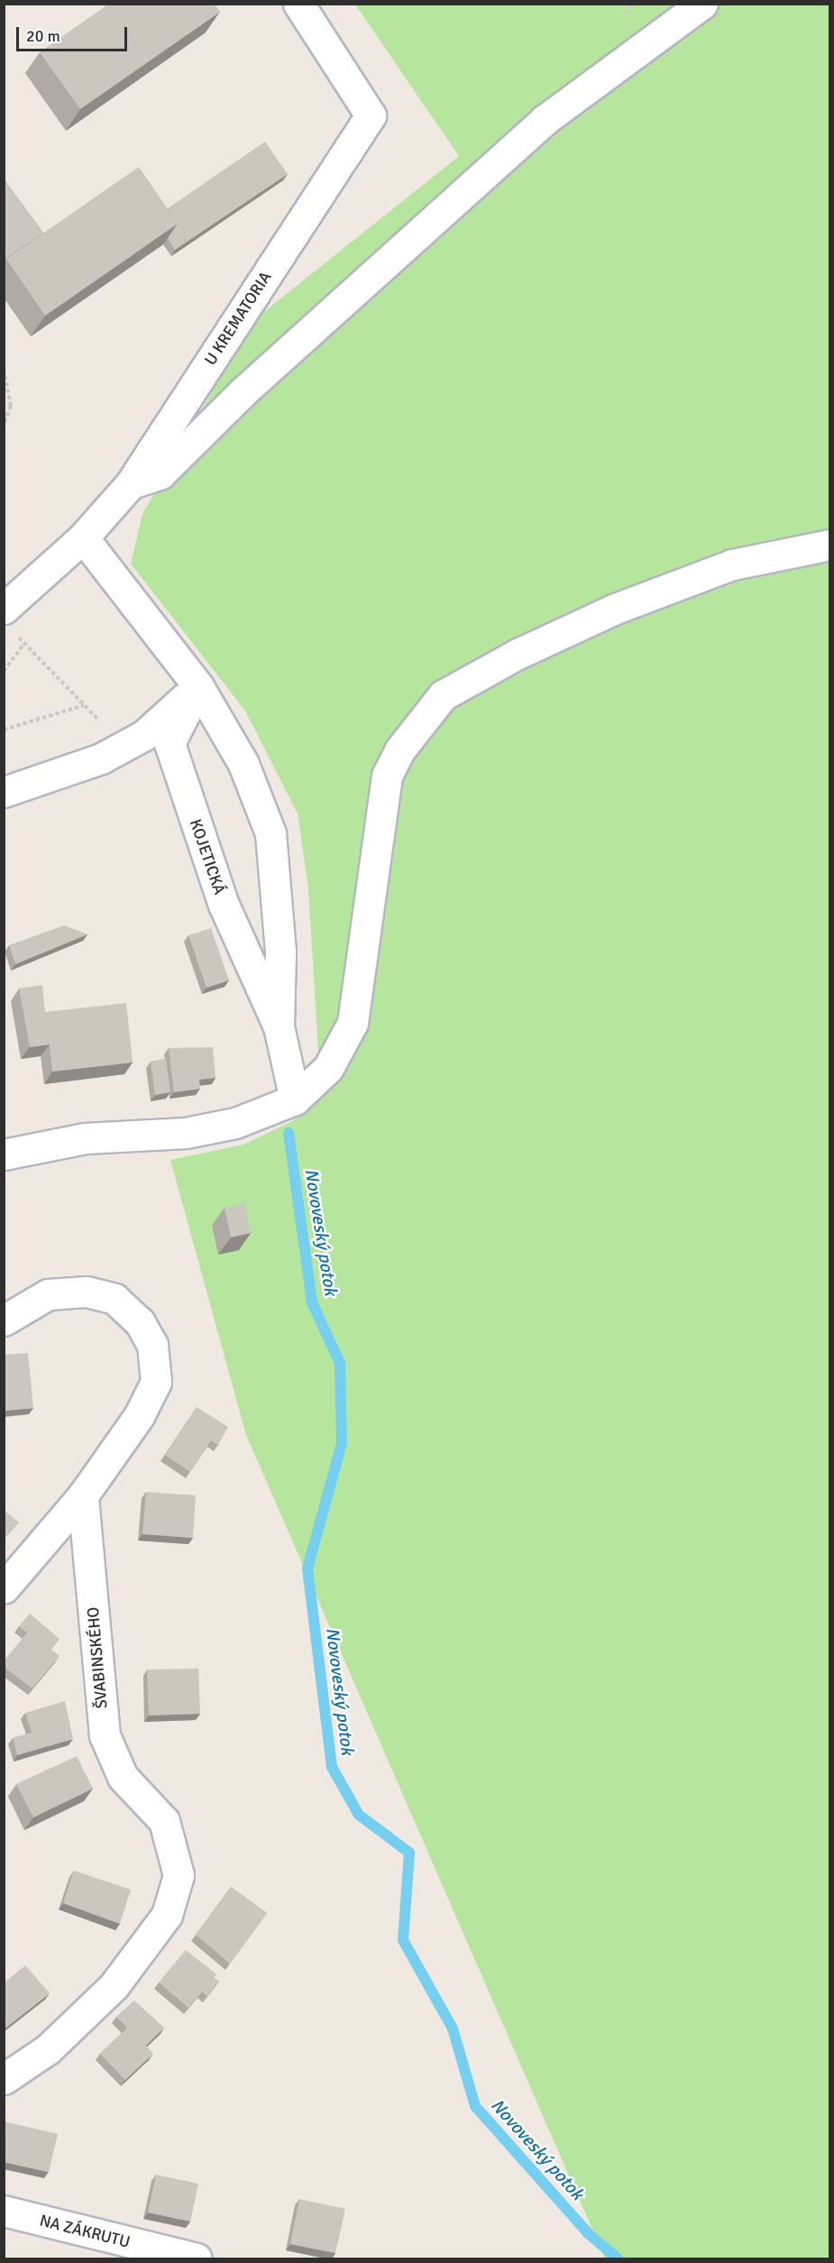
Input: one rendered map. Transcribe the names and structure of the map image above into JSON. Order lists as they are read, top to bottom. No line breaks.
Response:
{"streets":{"street":["U KREMATORIA","KOJETICKÁ","ŠVABINSKÉHO","NA ZÁKRUTU"]},"crossings":[["U KREMATORIA","KOJETICKÁ"]],"water":["Novoveský potok"],"scale_bar":"20 m"}
